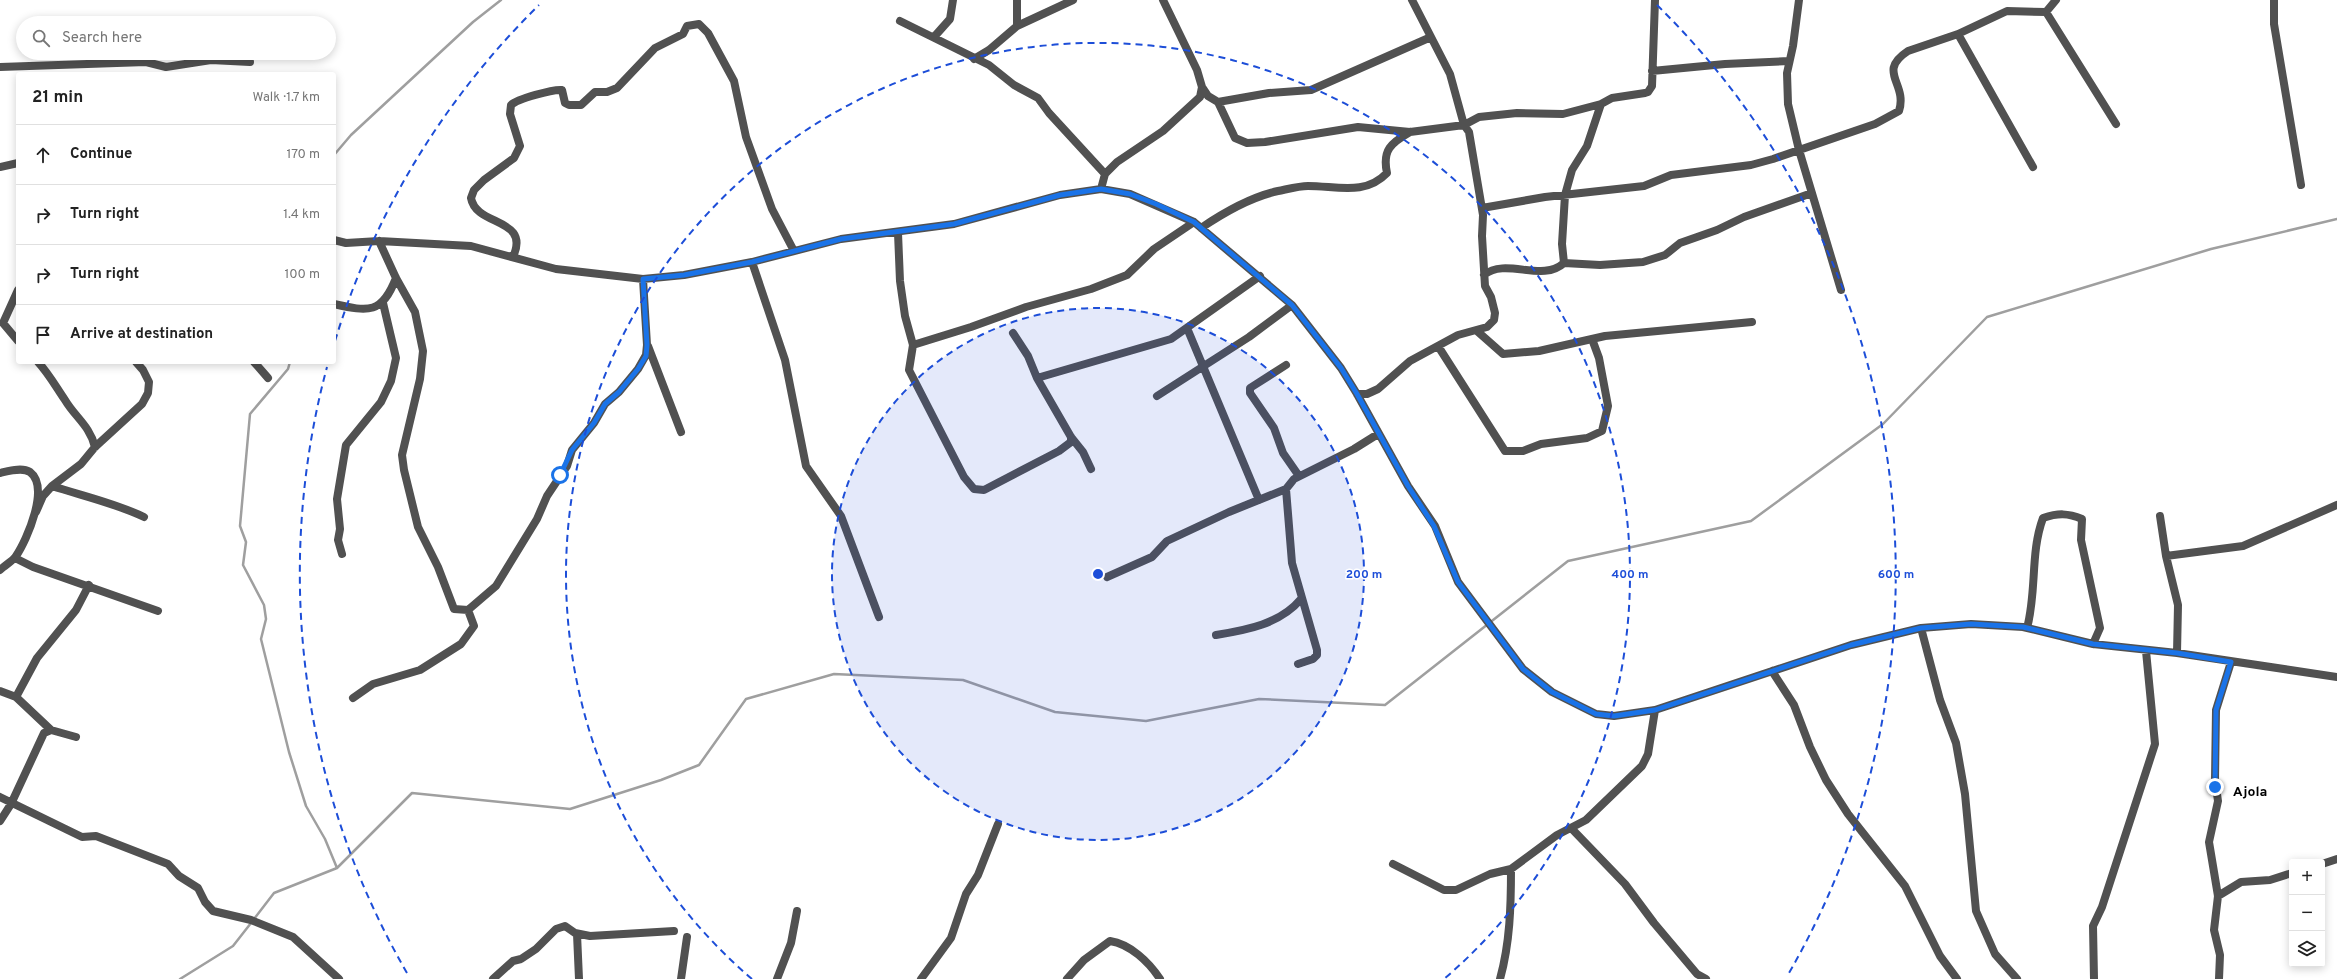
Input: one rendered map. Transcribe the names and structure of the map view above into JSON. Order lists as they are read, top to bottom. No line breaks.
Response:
{"districts":["Ajola"],"page":{"search":"Search here","heading":["21 min","Walk · 1.7 km"],"list":[["Continue","170 m"],["Turn right","1.4 km"],["Turn right","100 m"],"Arrive at destination"],"map_buttons":["+","−"]},"rings":["200 m","400 m","600 m"]}
